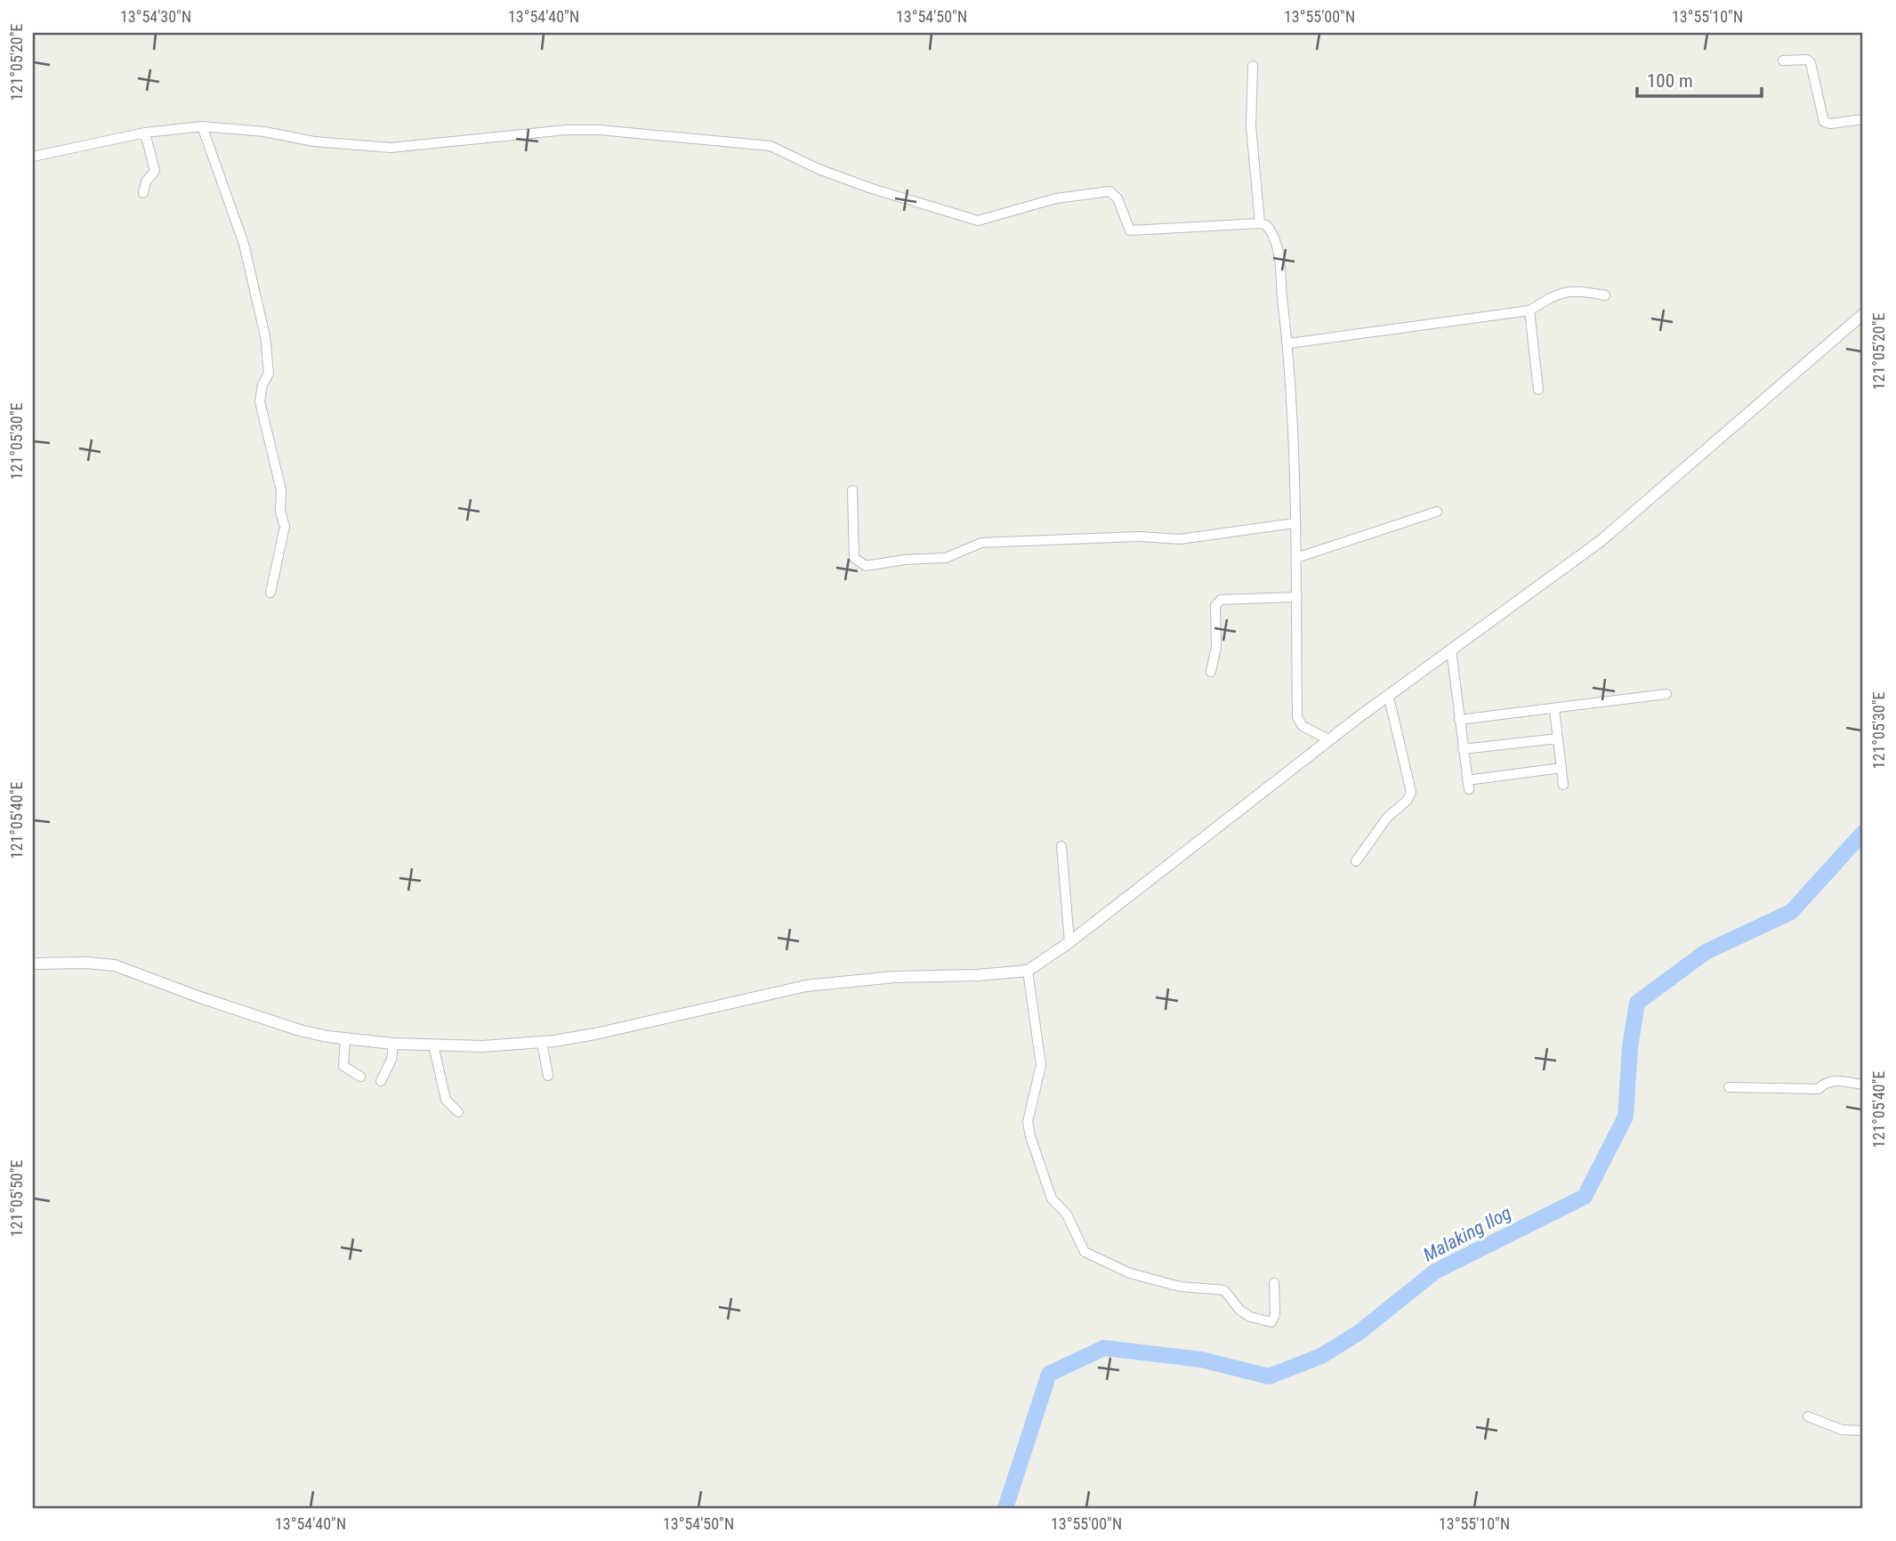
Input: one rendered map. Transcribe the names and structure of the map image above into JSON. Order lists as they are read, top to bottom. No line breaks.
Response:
{"water":["Malaking Ilog"],"scale_bar":"100 m","coordinates":["13°54'30\"N","13°54'40\"N","13°54'50\"N","13°55'00\"N","13°55'10\"N","121°05'20\"E","121°05'30\"E","121°05'40\"E","121°05'50\"E"]}
